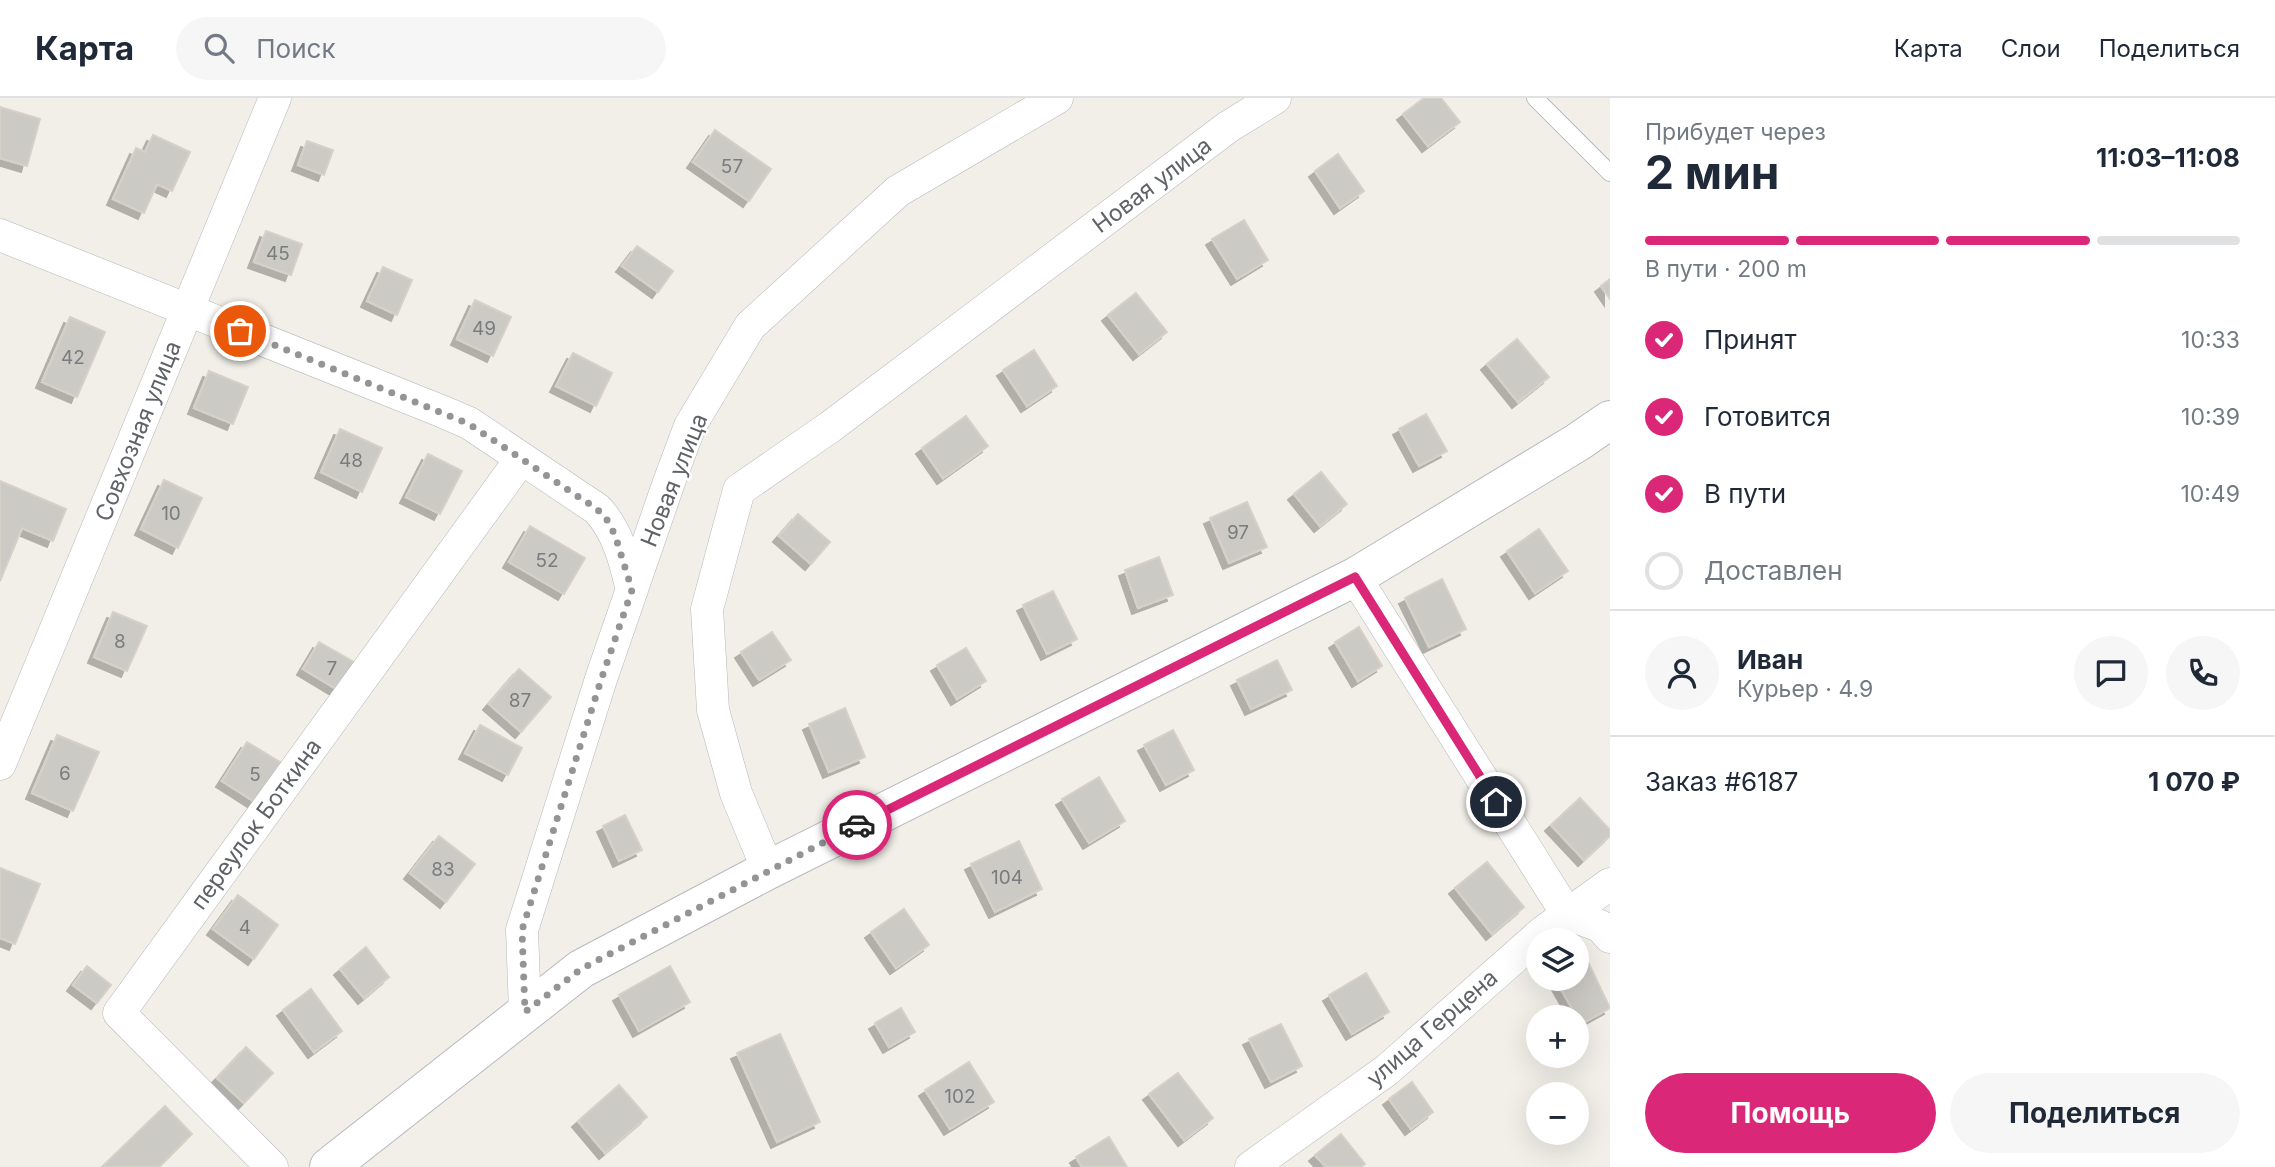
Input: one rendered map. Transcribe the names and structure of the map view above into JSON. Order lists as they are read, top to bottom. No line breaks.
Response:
{"streets":{"street":["Новая улица","Совхозная улица","переулок Боткина","улица Герцена"]},"house_numbers":["57","45","49","42","48","10","97","52","8","7","87","6","5","83","104","4","102"],"page":{"header":"Карта","search":"Поиск","nav":["Карта","Слои","Поделиться"],"heading":["2 мин","Прибудет через","11:03–11:08"],"panel":["Иван","Курьер · 4.9","Заказ #6187","1 070 ₽"],"bar":"В пути · 200 m","list":[["Принят","10:33"],["Готовится","10:39"],["В пути","10:49"],"Доставлен"],"map_buttons":["+","−"],"buttons":["Помощь","Поделиться"]}}
